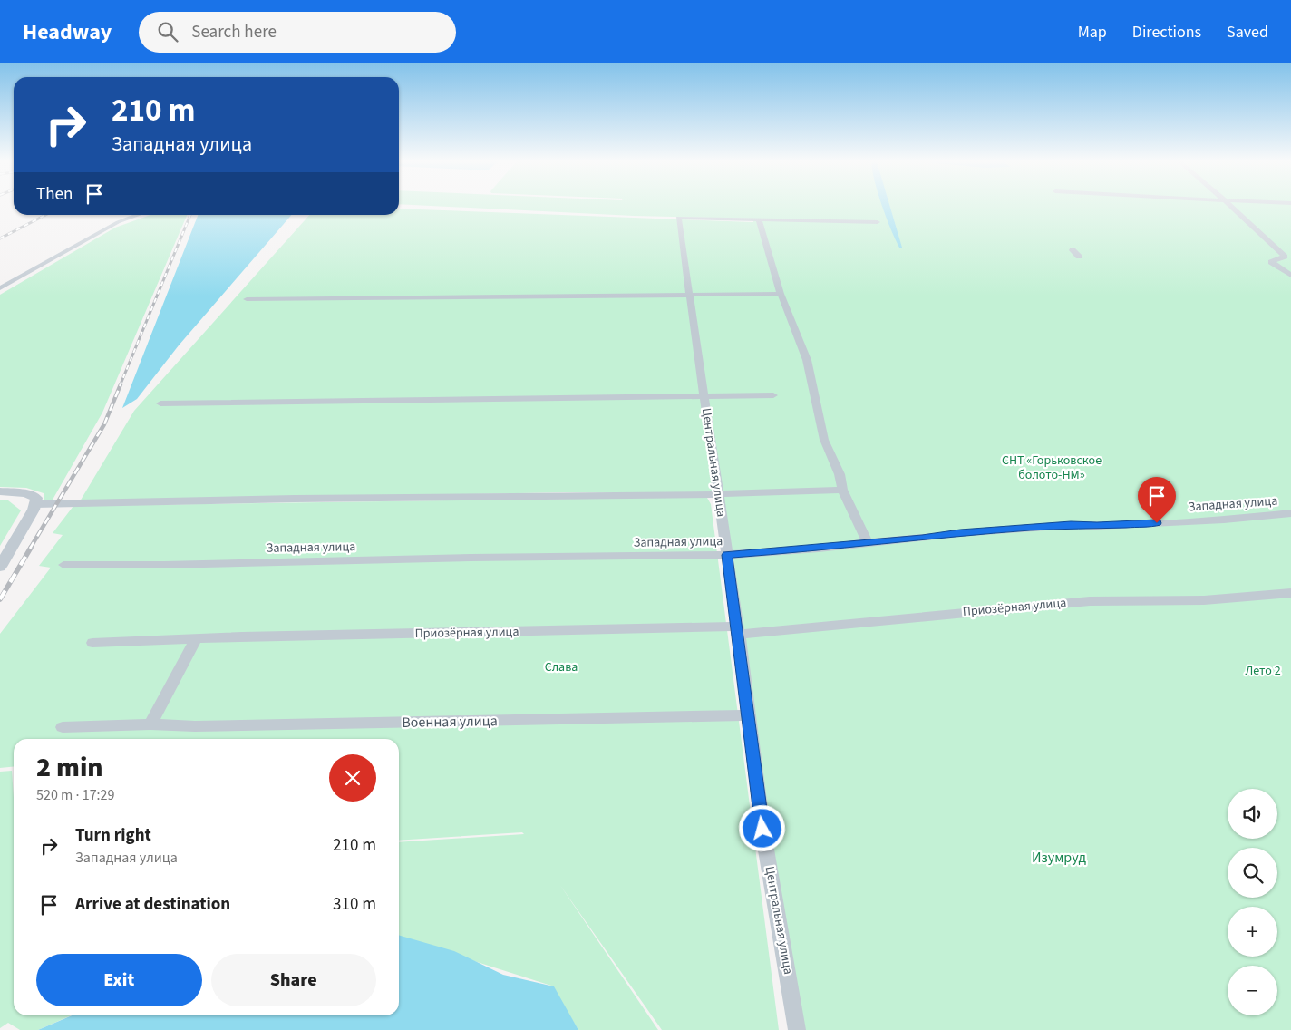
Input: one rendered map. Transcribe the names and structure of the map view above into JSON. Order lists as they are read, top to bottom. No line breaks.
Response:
{"streets":{"street":["Центральная улица","Западная улица","Приозёрная улица","Военная улица"]},"crossings":[["Центральная улица","Западная улица"],["Центральная улица","Приозёрная улица"],["Центральная улица","Военная улица"]],"parks":["СНТ «Горьковское болото-НМ»","Слава","Лето 2","Изумруд"],"page":{"header":"Headway","search":"Search here","nav":["Map","Directions","Saved"],"turn":["210 m","Западная улица"],"then":"Then","heading":["2 min","520 m · 17:29"],"map_buttons":["+","−"],"list":[{"name":"Turn right","note":"Западная улица","value":"210 m"},{"name":"Arrive at destination","value":"310 m"}],"buttons":["Exit","Share"]}}
